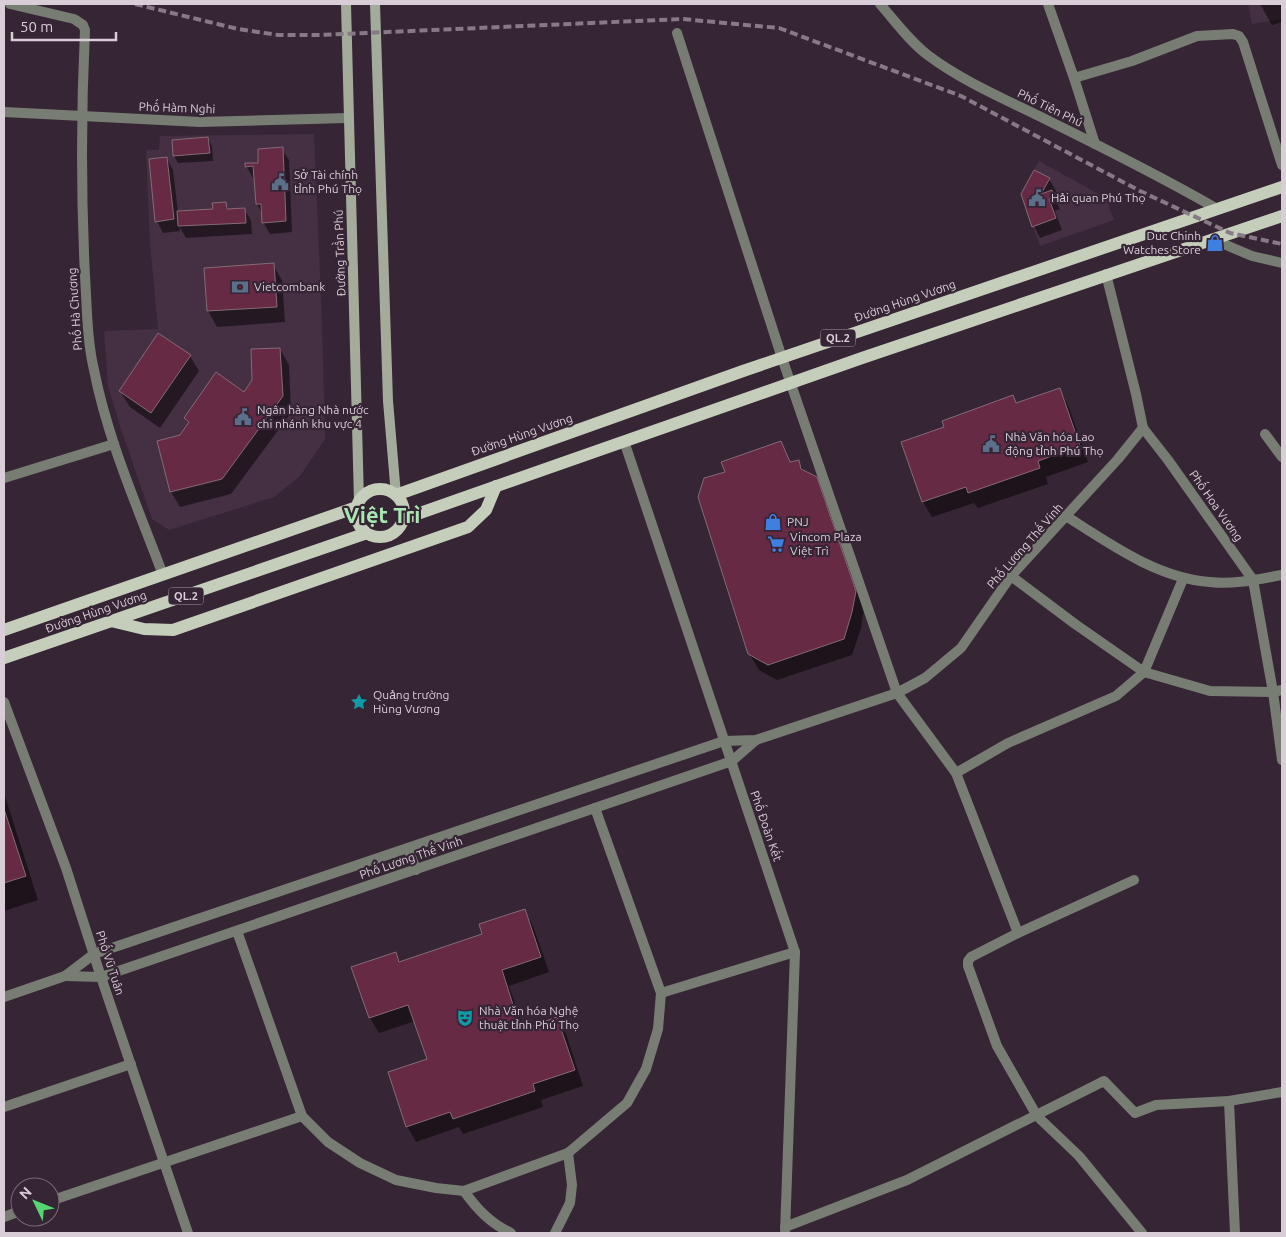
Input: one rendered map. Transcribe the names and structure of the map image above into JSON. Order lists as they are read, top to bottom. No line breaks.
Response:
{"streets":{"main road":["Đường Trần Phú","Đường Hùng Vương","QL.2"],"street":["Phố Hàm Nghi","Phố Tiên Phú","Phố Hà Chương","Phố Hoa Vương","Phố Lương Thế Vinh","Phố Đoàn Kết","Phố Vũ Tuân"]},"crossings":[["Phố Hàm Nghi","Đường Trần Phú"],["Phố Hàm Nghi","Phố Hà Chương"],["Đường Trần Phú","Đường Hùng Vương"],["Đường Trần Phú","QL.2"],["Đường Hùng Vương","Phố Hà Chương"],["Đường Hùng Vương","QL.2"],["QL.2","Phố Hoa Vương"],["QL.2","Phố Đoàn Kết"],["Phố Hoa Vương","Phố Lương Thế Vinh"],["Phố Lương Thế Vinh","Phố Đoàn Kết"],["Phố Lương Thế Vinh","Phố Vũ Tuân"]],"districts":["Việt Trì"],"places":{"public building":["Sở Tài chính tỉnh Phú Thọ","Hải quan Phú Thọ","Ngân hàng Nhà nước chi nhánh khu vực 4","Nhà Văn hóa Lao động tỉnh Phú Thọ"],"shop":["Duc Chinh Watches Store","PNJ"],"bank":["Vietcombank"],"supermarket":["Vincom Plaza Việt Trì"],"place":["Quảng trường Hùng Vương"],"theatre":["Nhà Văn hóa Nghệ thuật tỉnh Phú Thọ"]},"scale_bar":"50 m","north":"top left"}
